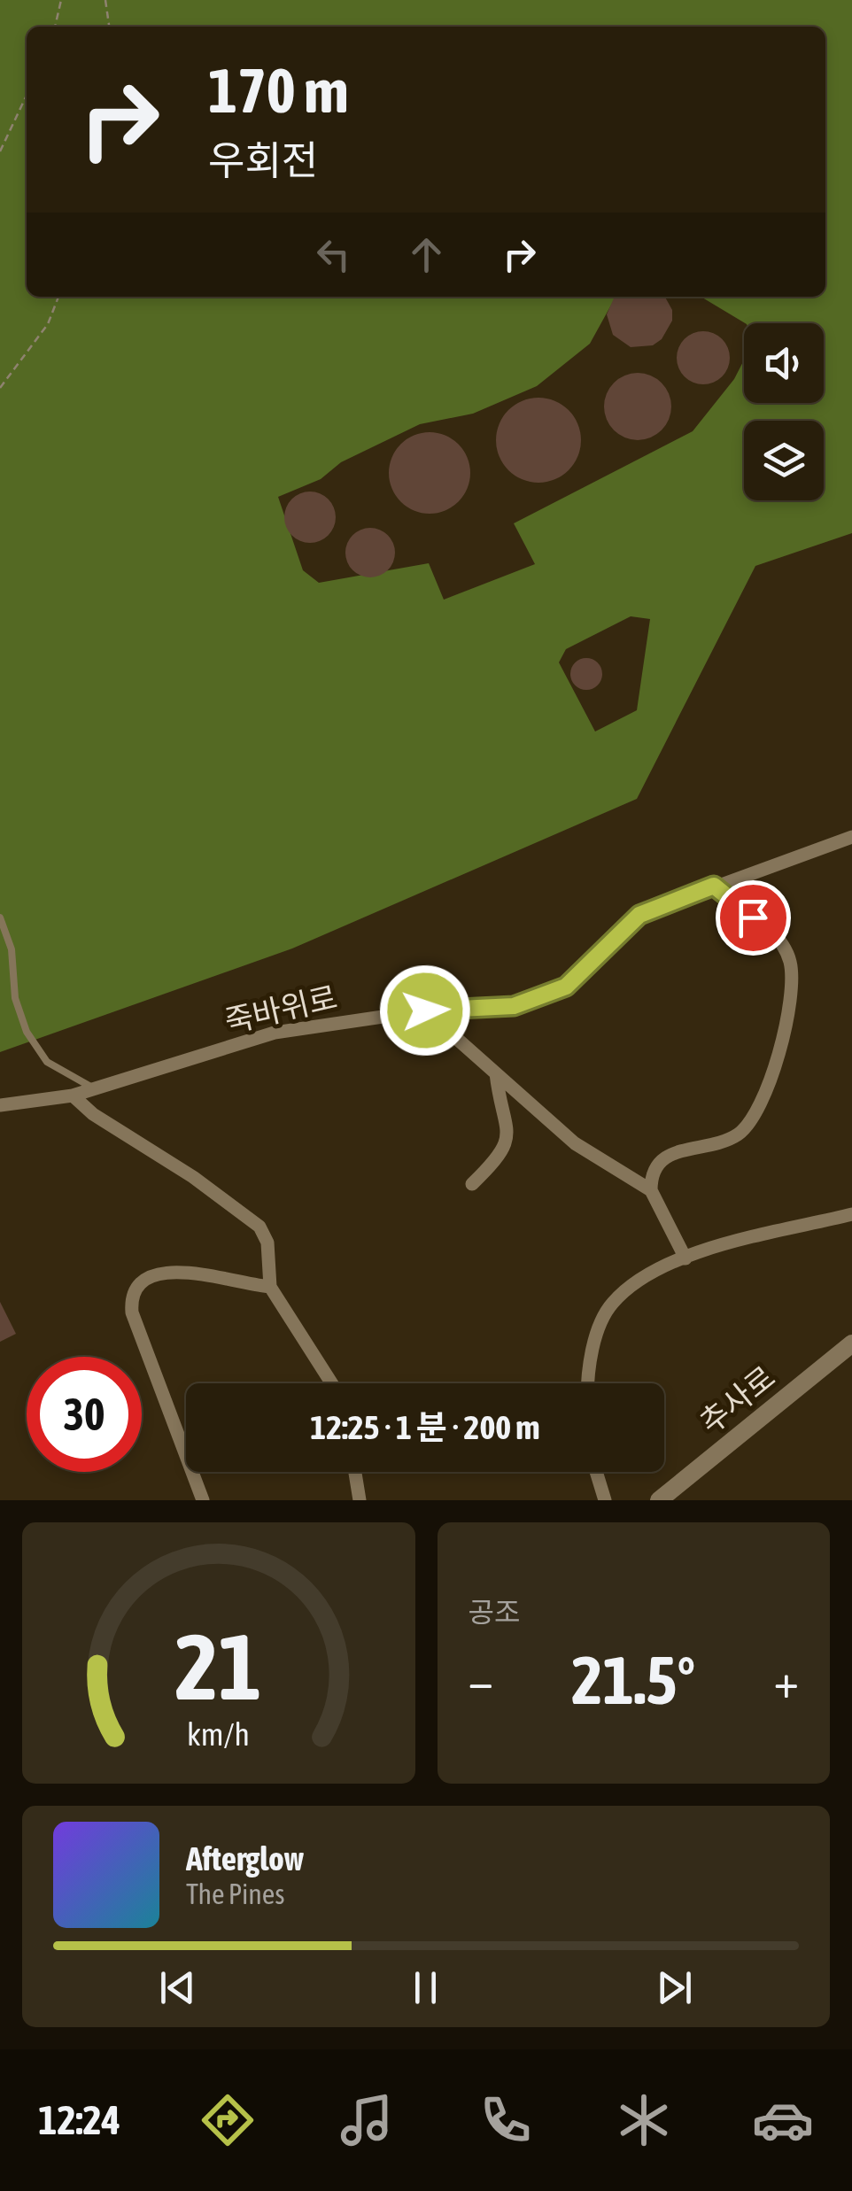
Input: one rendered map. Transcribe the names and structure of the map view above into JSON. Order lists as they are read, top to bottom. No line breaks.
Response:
{"streets":{"street":["죽바위로","추사로"]},"page":{"turn":["170 m","우회전"],"limit":"30","trip":"12:25 · 1 분 · 200 m","tile":"공조","heat":["−","21.5°","+"],"song":["Afterglow","The Pines"],"tabs":"12:24","gauge":["21","km/h"]}}
